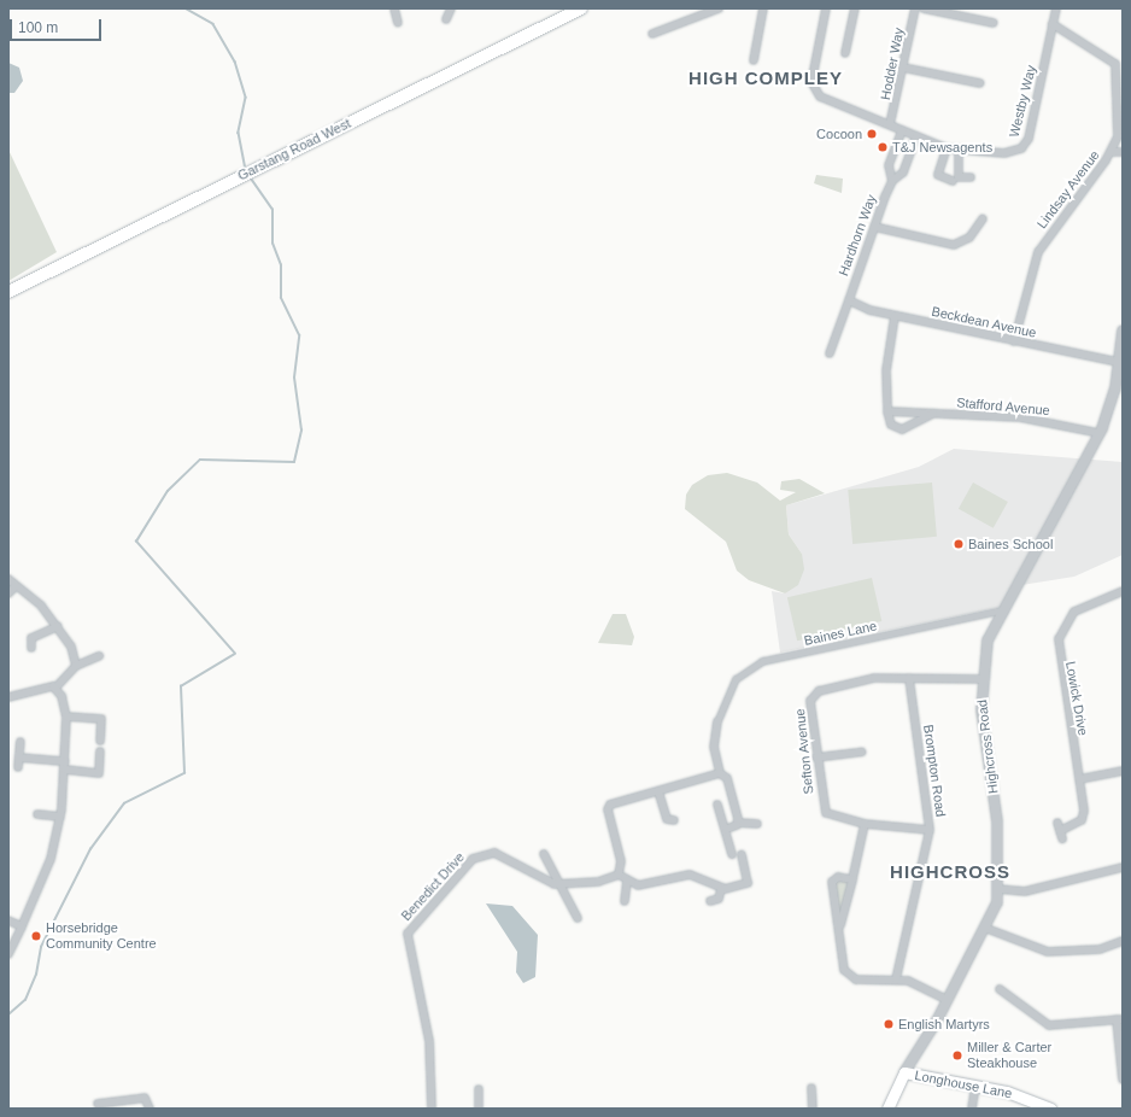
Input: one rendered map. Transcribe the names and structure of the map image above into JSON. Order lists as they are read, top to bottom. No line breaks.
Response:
{"streets":{"main road":["Garstang Road West","Highcross Road","Longhouse Lane"],"street":["Hodder Way","Westby Way","Lindsay Avenue","Hardhorn Way","Beckdean Avenue","Stafford Avenue","Baines Lane","Lowick Drive","Sefton Avenue","Brompton Road","Benedict Drive"]},"crossings":[["Hodder Way","Westby Way"],["Westby Way","Lindsay Avenue"],["Westby Way","Hardhorn Way"],["Lindsay Avenue","Beckdean Avenue"],["Hardhorn Way","Beckdean Avenue"],["Beckdean Avenue","Highcross Road"],["Stafford Avenue","Highcross Road"],["Baines Lane","Highcross Road"],["Highcross Road","Sefton Avenue"],["Highcross Road","Longhouse Lane"],["Sefton Avenue","Brompton Road"]],"districts":["HIGH COMPLEY","HIGHCROSS"],"places":["Cocoon","T&J Newsagents","Baines School","Horsebridge Community Centre","English Martyrs","Miller & Carter Steakhouse"],"scale_bar":"100 m"}
